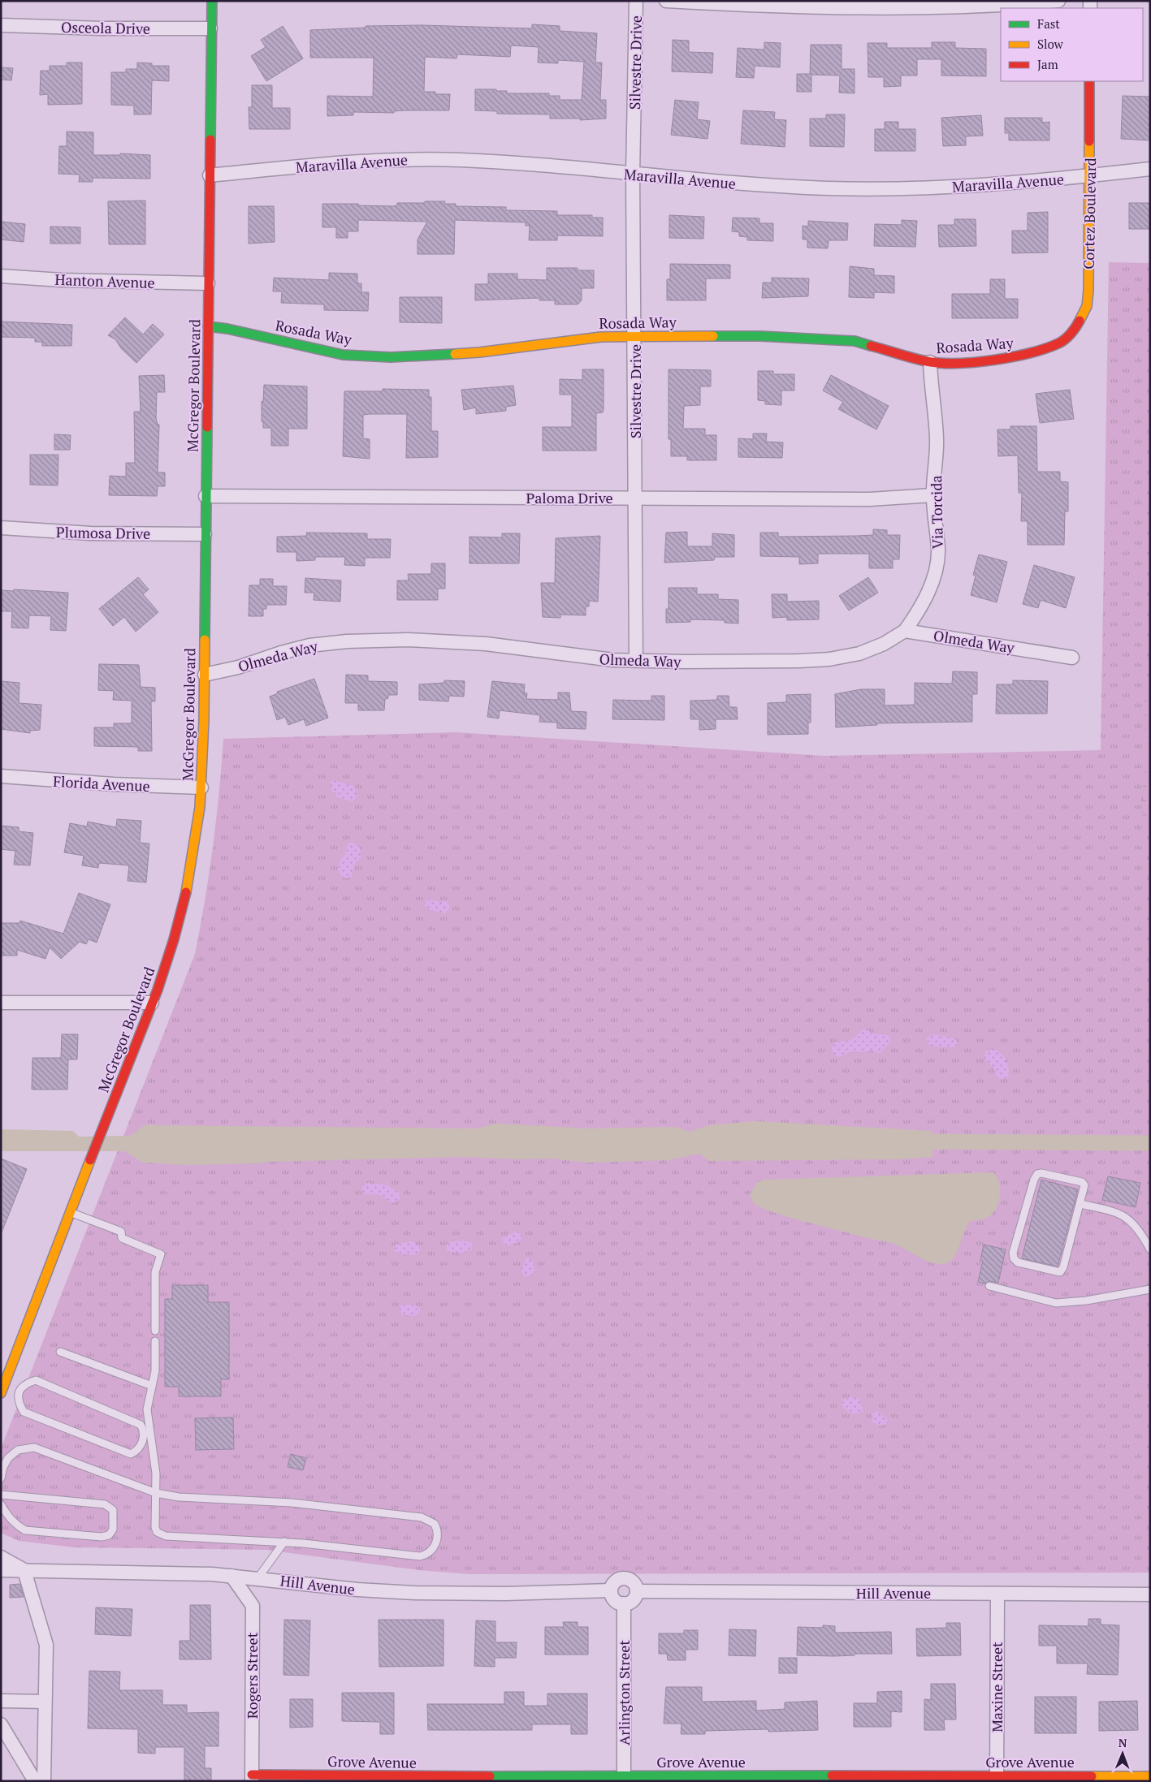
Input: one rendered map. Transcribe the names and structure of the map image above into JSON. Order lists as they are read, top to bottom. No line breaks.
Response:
{"streets":{"street":["Osceola Drive","Silvestre Drive","Maravilla Avenue","Cortez Boulevard","Hanton Avenue","Rosada Way","McGregor Boulevard","Paloma Drive","Via Torcida","Plumosa Drive","Olmeda Way","Florida Avenue","Hill Avenue","Rogers Street","Maxine Street","Arlington Street","Grove Avenue"]},"crossings":[["Osceola Drive","McGregor Boulevard"],["Silvestre Drive","Maravilla Avenue"],["Silvestre Drive","Rosada Way"],["Silvestre Drive","Paloma Drive"],["Silvestre Drive","Olmeda Way"],["Maravilla Avenue","Cortez Boulevard"],["Maravilla Avenue","McGregor Boulevard"],["Cortez Boulevard","Rosada Way"],["Hanton Avenue","McGregor Boulevard"],["Rosada Way","McGregor Boulevard"],["Rosada Way","Via Torcida"],["McGregor Boulevard","Paloma Drive"],["McGregor Boulevard","Plumosa Drive"],["McGregor Boulevard","Olmeda Way"],["McGregor Boulevard","Florida Avenue"],["Paloma Drive","Via Torcida"],["Via Torcida","Olmeda Way"],["Hill Avenue","Rogers Street"],["Hill Avenue","Maxine Street"],["Hill Avenue","Arlington Street"],["Rogers Street","Grove Avenue"],["Maxine Street","Grove Avenue"],["Arlington Street","Grove Avenue"]],"legend":["Fast","Slow","Jam"],"north":"top"}
